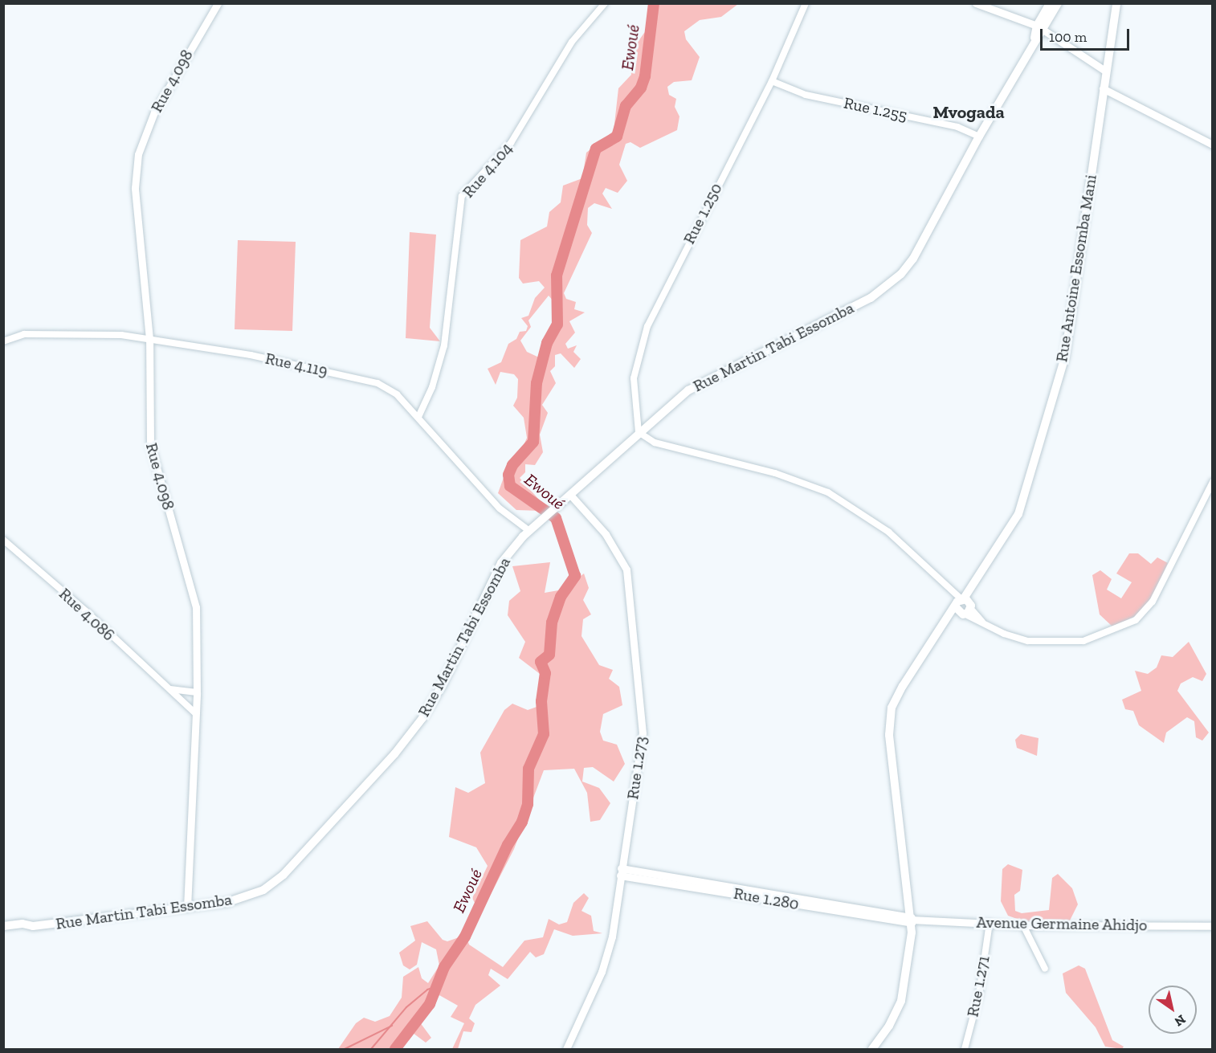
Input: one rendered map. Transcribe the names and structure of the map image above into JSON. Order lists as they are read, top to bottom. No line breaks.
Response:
{"streets":{"main road":["Rue 4.098","Rue Antoine Essomba Mani","Rue Martin Tabi Essomba","Rue 1.273","Rue 1.280","Avenue Germaine Ahidjo"],"street":["Rue 1.255","Rue 4.104","Rue 1.250","Rue 4.119","Rue 4.086","Rue 1.271"]},"crossings":[["Rue 4.098","Rue Martin Tabi Essomba"],["Rue 4.098","Rue 4.119"],["Rue 4.098","Rue 4.086"],["Rue 1.255","Rue 1.250"],["Rue 1.255","Rue Martin Tabi Essomba"],["Rue 4.104","Rue 4.119"],["Rue 1.250","Rue Martin Tabi Essomba"],["Rue Martin Tabi Essomba","Rue 4.119"],["Rue Martin Tabi Essomba","Rue 1.273"],["Rue 1.273","Rue 1.280"],["Rue 1.280","Avenue Germaine Ahidjo"],["Avenue Germaine Ahidjo","Rue 1.271"]],"districts":["Mvogada"],"water":["Ewoué"],"scale_bar":"100 m","north":"bottom right"}
